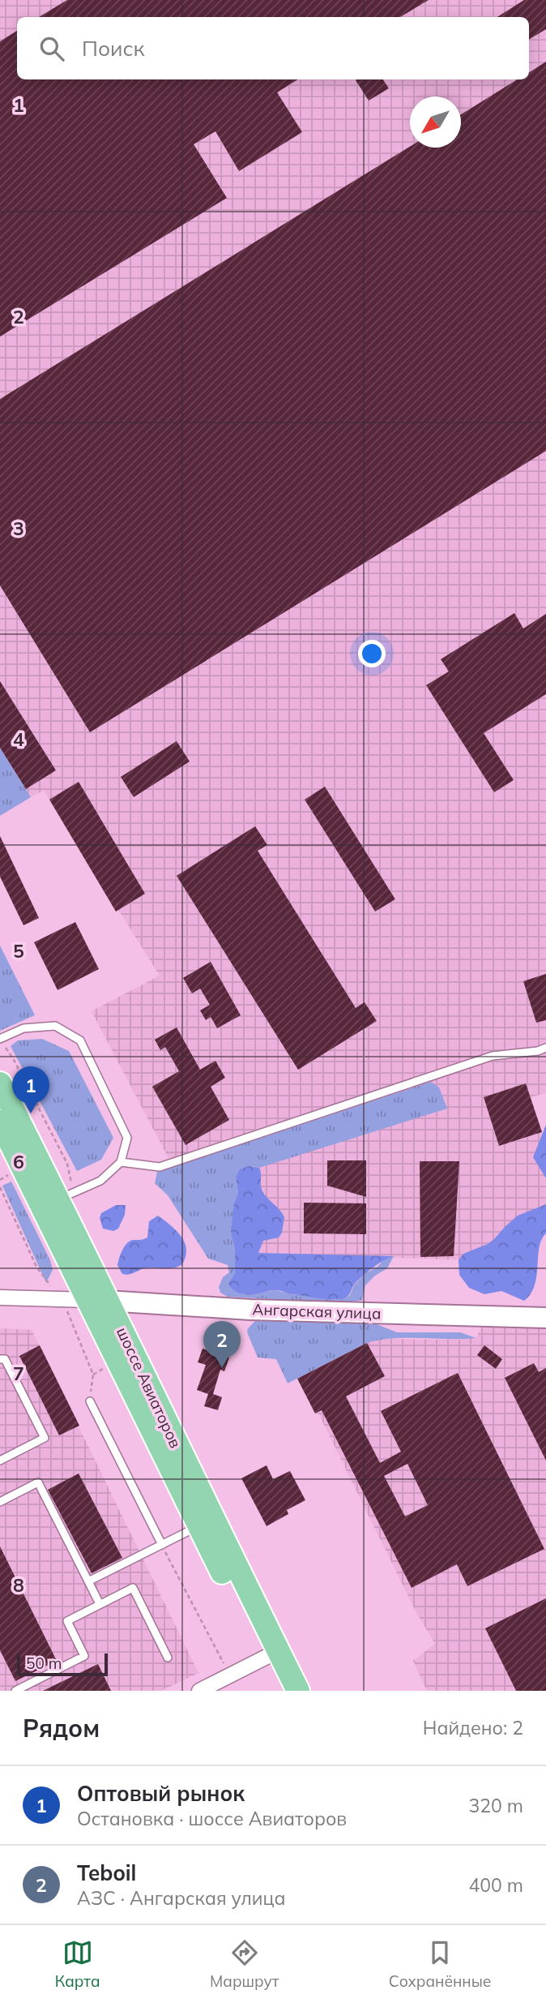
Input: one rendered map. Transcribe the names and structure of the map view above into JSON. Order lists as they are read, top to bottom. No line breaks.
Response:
{"streets":{"main road":["Ангарская улица","шоссе Авиаторов"]},"crossings":[["Ангарская улица","шоссе Авиаторов"]],"scale_bar":"50 m","north":"bottom left","page":{"search":"Поиск","pins":["1","2"],"scale":"50 m","heading":["Рядом","Найдено: 2"],"list":[{"mark":"1","name":"Оптовый рынок","note":"Остановка · шоссе Авиаторов","value":"320 m"},{"mark":"2","name":"Teboil","note":"АЗС · Ангарская улица","value":"400 m"}],"nav":["Карта","Маршрут","Сохранённые"]},"grid":{"rows":["1","2","3","4","5","6","7","8"]}}
